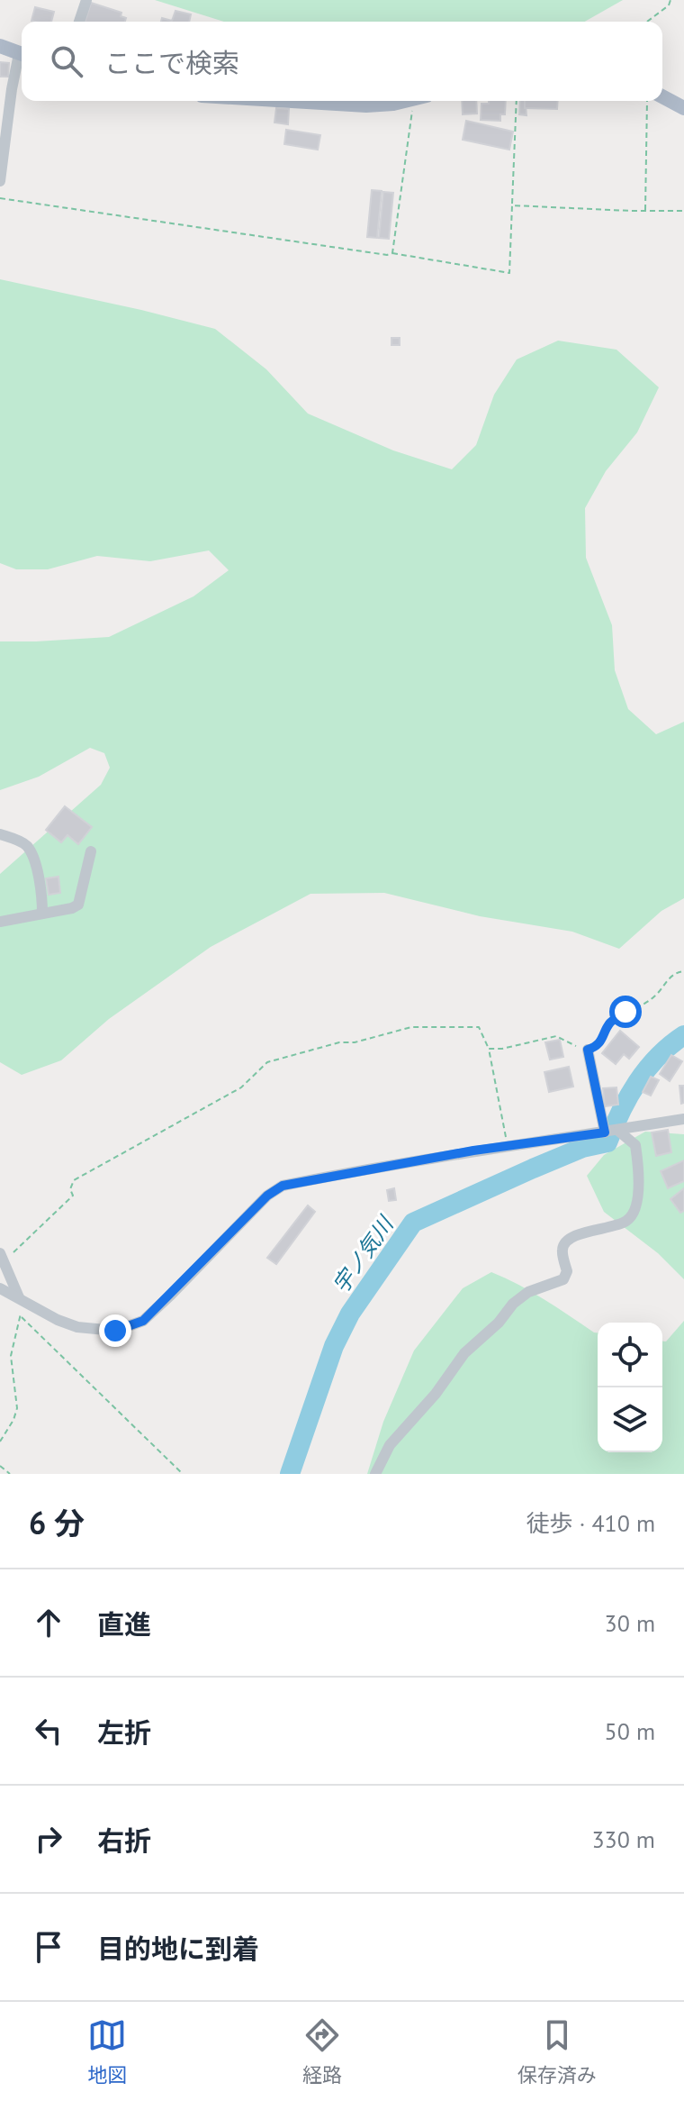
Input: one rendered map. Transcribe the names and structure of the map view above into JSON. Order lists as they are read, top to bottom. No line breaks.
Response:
{"water":["宇ノ気川"],"page":{"search":"ここで検索","heading":["6 分","徒歩 · 410 m"],"list":[["直進","30 m"],["左折","50 m"],["右折","330 m"],"目的地に到着"],"nav":["地図","経路","保存済み"]}}
